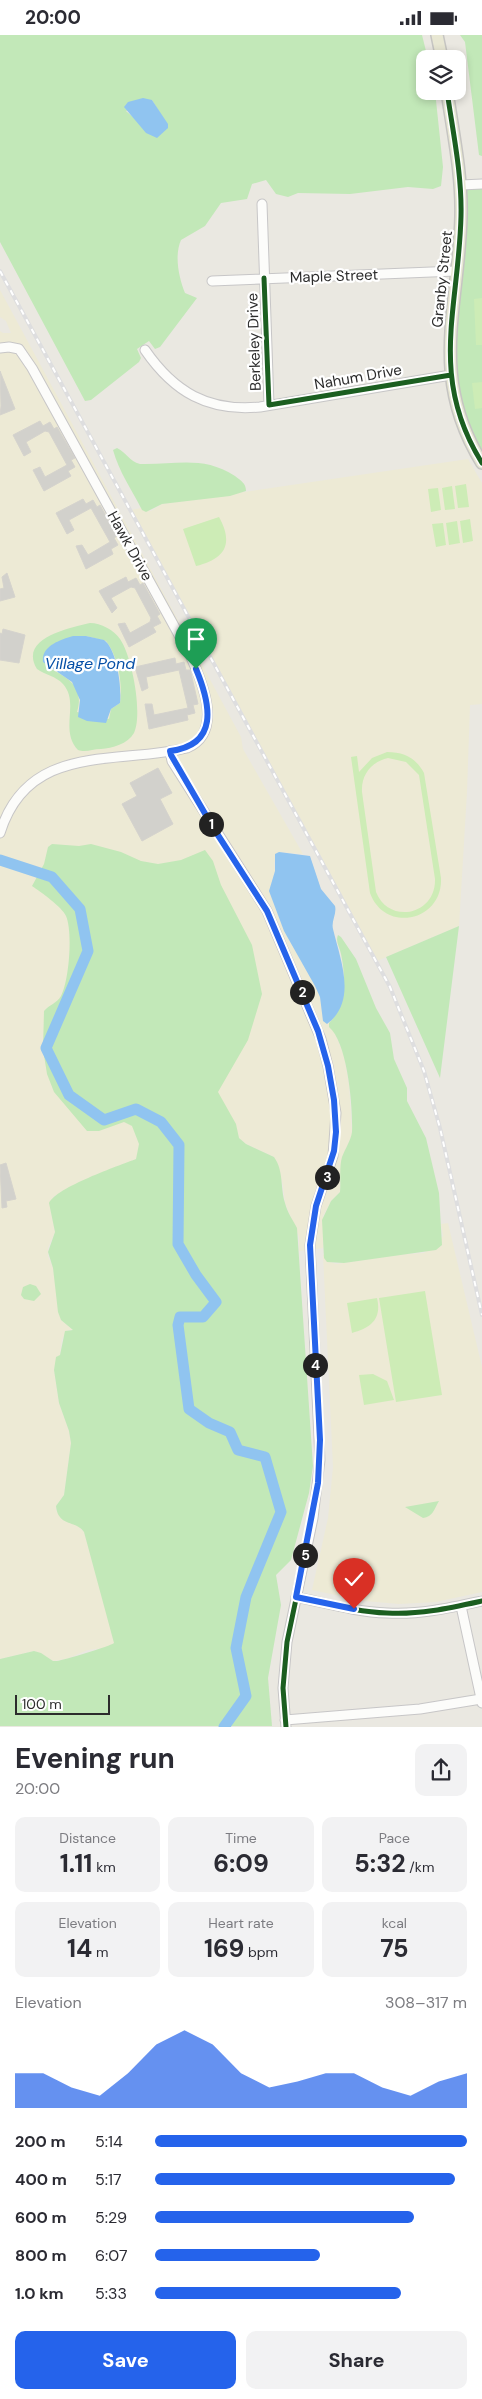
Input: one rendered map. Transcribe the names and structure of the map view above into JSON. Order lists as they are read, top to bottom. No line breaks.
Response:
{"streets":{"main road":["Granby Street"],"street":["Maple Street","Berkeley Drive","Nahum Drive","Hawk Drive"]},"crossings":[["Maple Street","Granby Street"],["Maple Street","Berkeley Drive"],["Granby Street","Nahum Drive"],["Berkeley Drive","Nahum Drive"]],"water":["Village Pond"],"scale_bar":"100 m","page":{"status":"20:00","pins":["1","2","3","4","5"],"scale":"100 m","heading":["Evening run","20:00"],"stats":[["Distance","1.11 km"],["Time","6:09"],["Pace","5:32 /km"],["Elevation","14 m"],["Heart rate","169 bpm"],["kcal","75"]],"chart":["Elevation","308–317 m"],"list":[{"name":"200 m","note":"5:14"},{"name":"400 m","note":"5:17"},{"name":"600 m","note":"5:29"},{"name":"800 m","note":"6:07"},{"name":"1.0 km","note":"5:33"}],"buttons":["Save","Share"]}}
